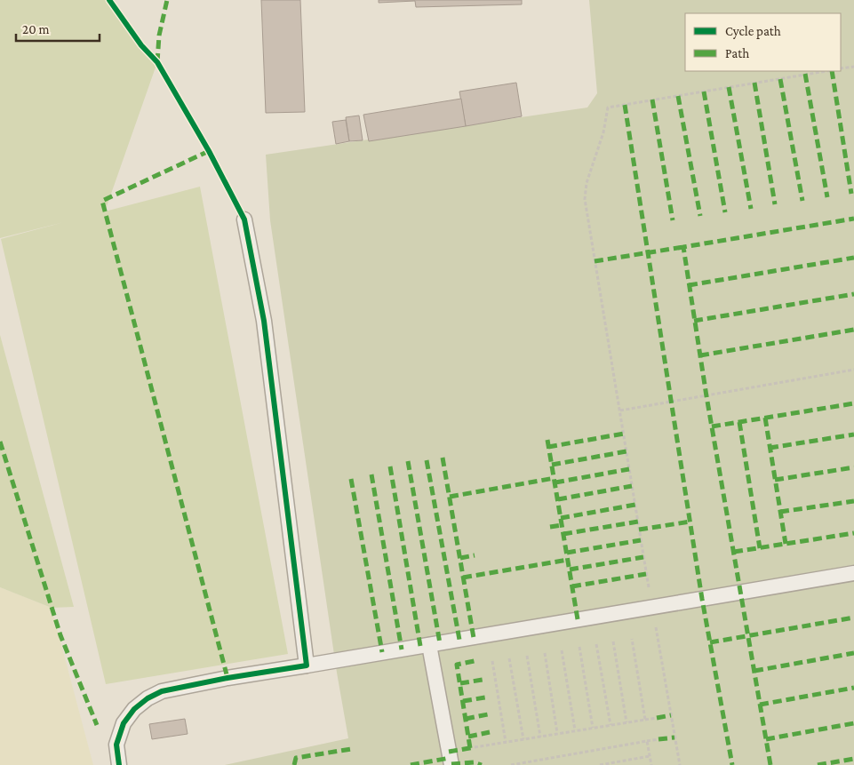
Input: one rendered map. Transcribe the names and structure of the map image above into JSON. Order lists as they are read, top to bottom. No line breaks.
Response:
{"legend":["Cycle path","Path"],"scale_bar":"20 m"}
